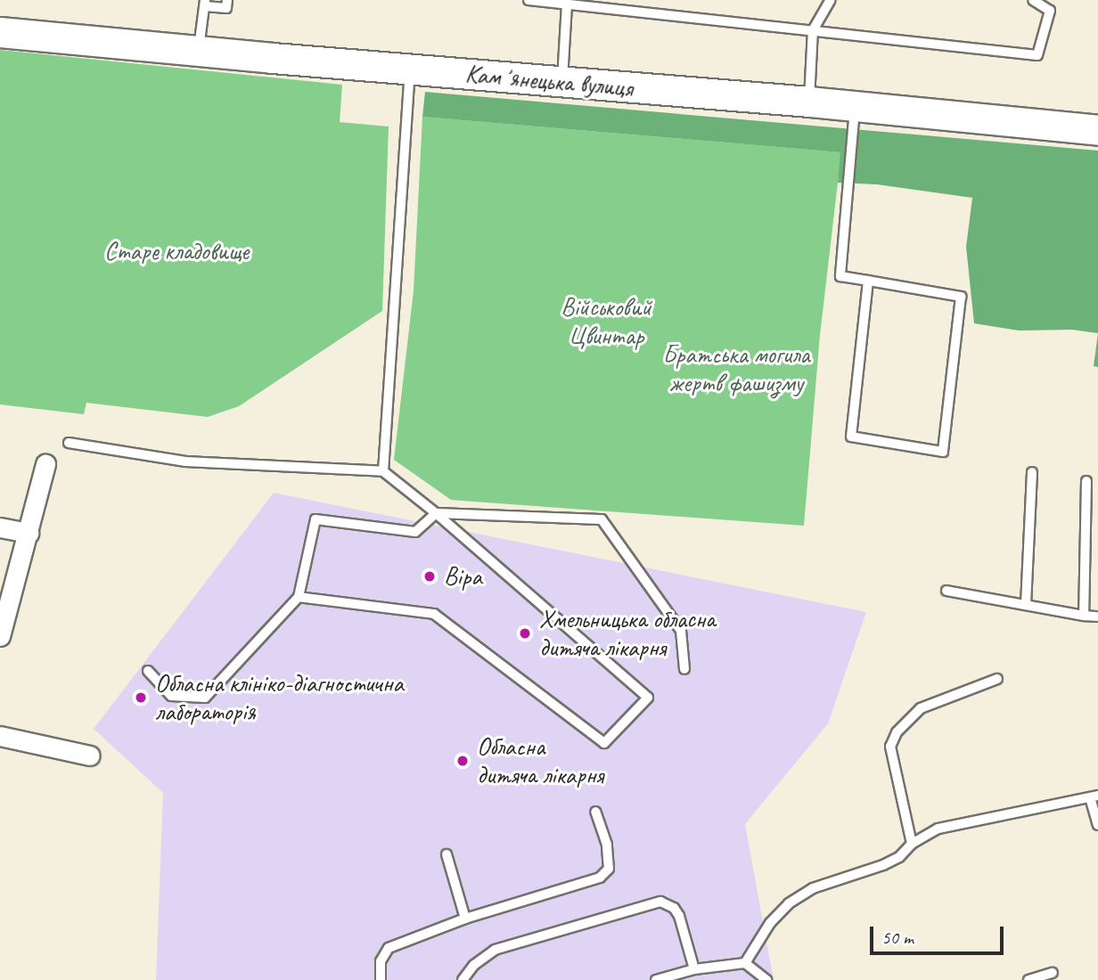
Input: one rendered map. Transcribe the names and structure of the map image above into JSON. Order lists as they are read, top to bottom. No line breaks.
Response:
{"streets":{"main road":["Камʼянецька вулиця"]},"parks":["Старе кладовище","Військовий Цвинтар","Братська могила жертв фашизму"],"places":["Віра","Хмельницька обласна дитяча лікарня","Обласна клініко-діагностична лабораторія","Обласна дитяча лікарня"],"scale_bar":"50 m"}
